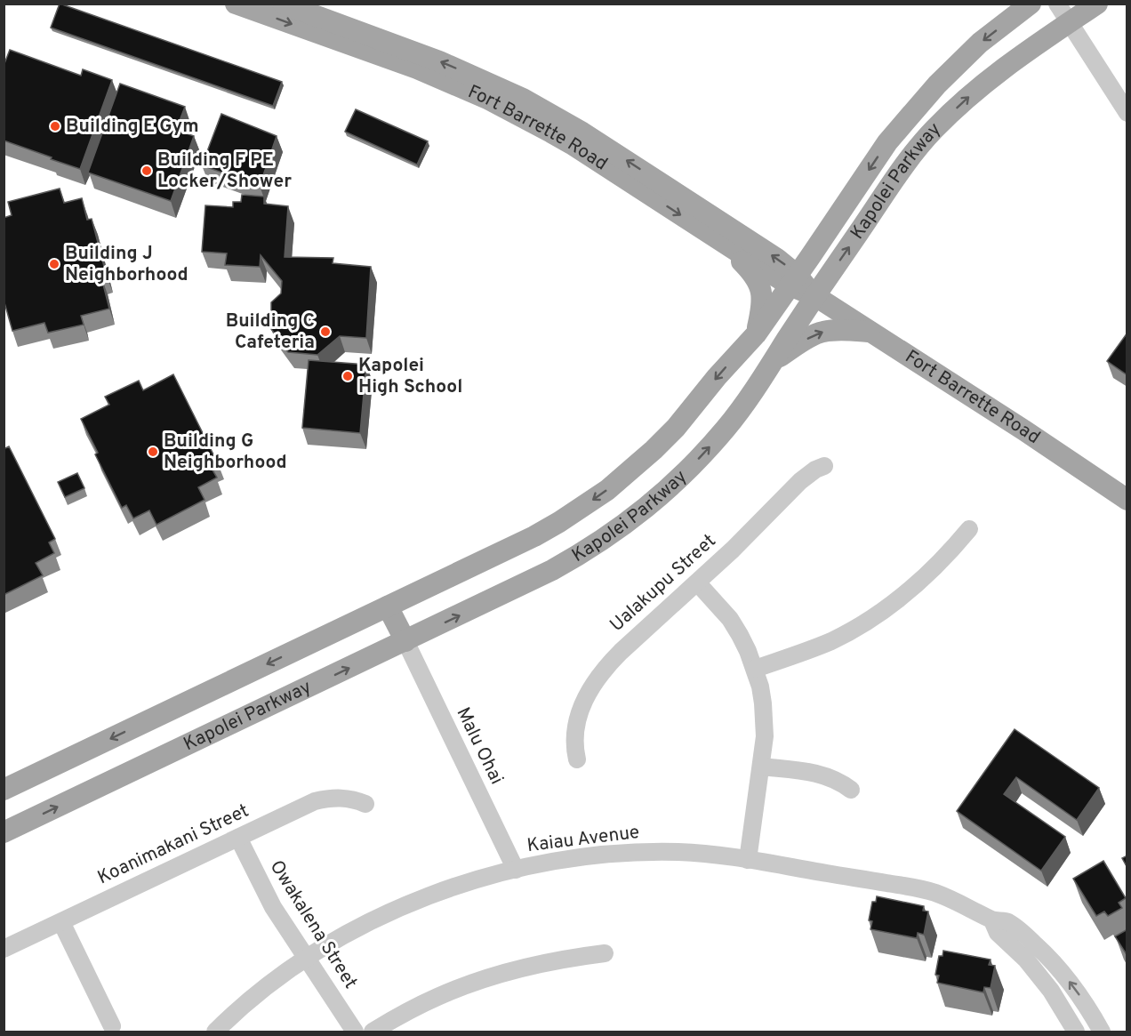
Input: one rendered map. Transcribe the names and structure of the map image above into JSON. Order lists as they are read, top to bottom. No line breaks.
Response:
{"streets":{"main road":["Fort Barrette Road","Kapolei Parkway"],"street":["Ualakupu Street","Malu Ohai","Kaiau Avenue","Koanimakani Street","Owakalena Street"]},"crossings":[["Fort Barrette Road","Kapolei Parkway"],["Kapolei Parkway","Malu Ohai"],["Malu Ohai","Kaiau Avenue"],["Kaiau Avenue","Owakalena Street"],["Koanimakani Street","Owakalena Street"]],"places":["Building E Gym","Building F PE Locker/Shower","Building J Neighborhood","Building C Cafeteria","Kapolei High School","Building G Neighborhood"]}
